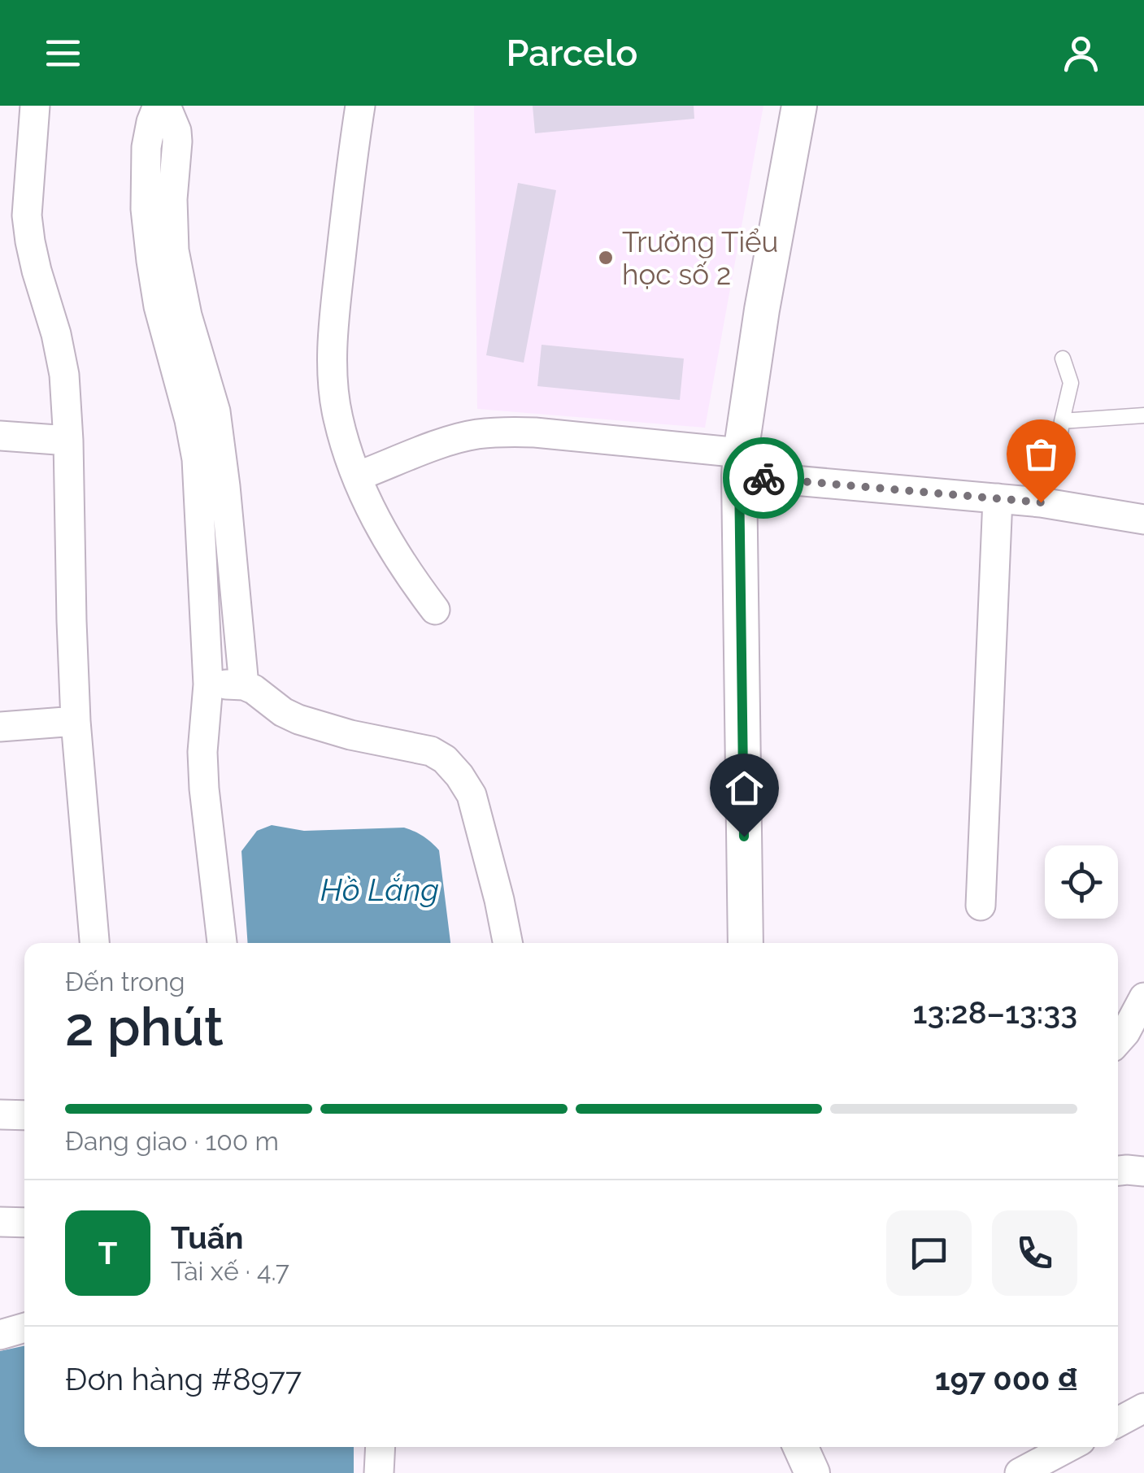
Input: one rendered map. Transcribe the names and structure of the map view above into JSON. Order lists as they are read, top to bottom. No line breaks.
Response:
{"water":["Hồ Lắng"],"places":["Trường Tiểu học số 2"],"page":{"header":"Parcelo","heading":["2 phút","Đến trong","13:28–13:33"],"panel":["Tuấn","Tài xế · 4.7","Đơn hàng #8977","197 000 ₫"],"bar":"Đang giao · 100 m","round":"T"}}
